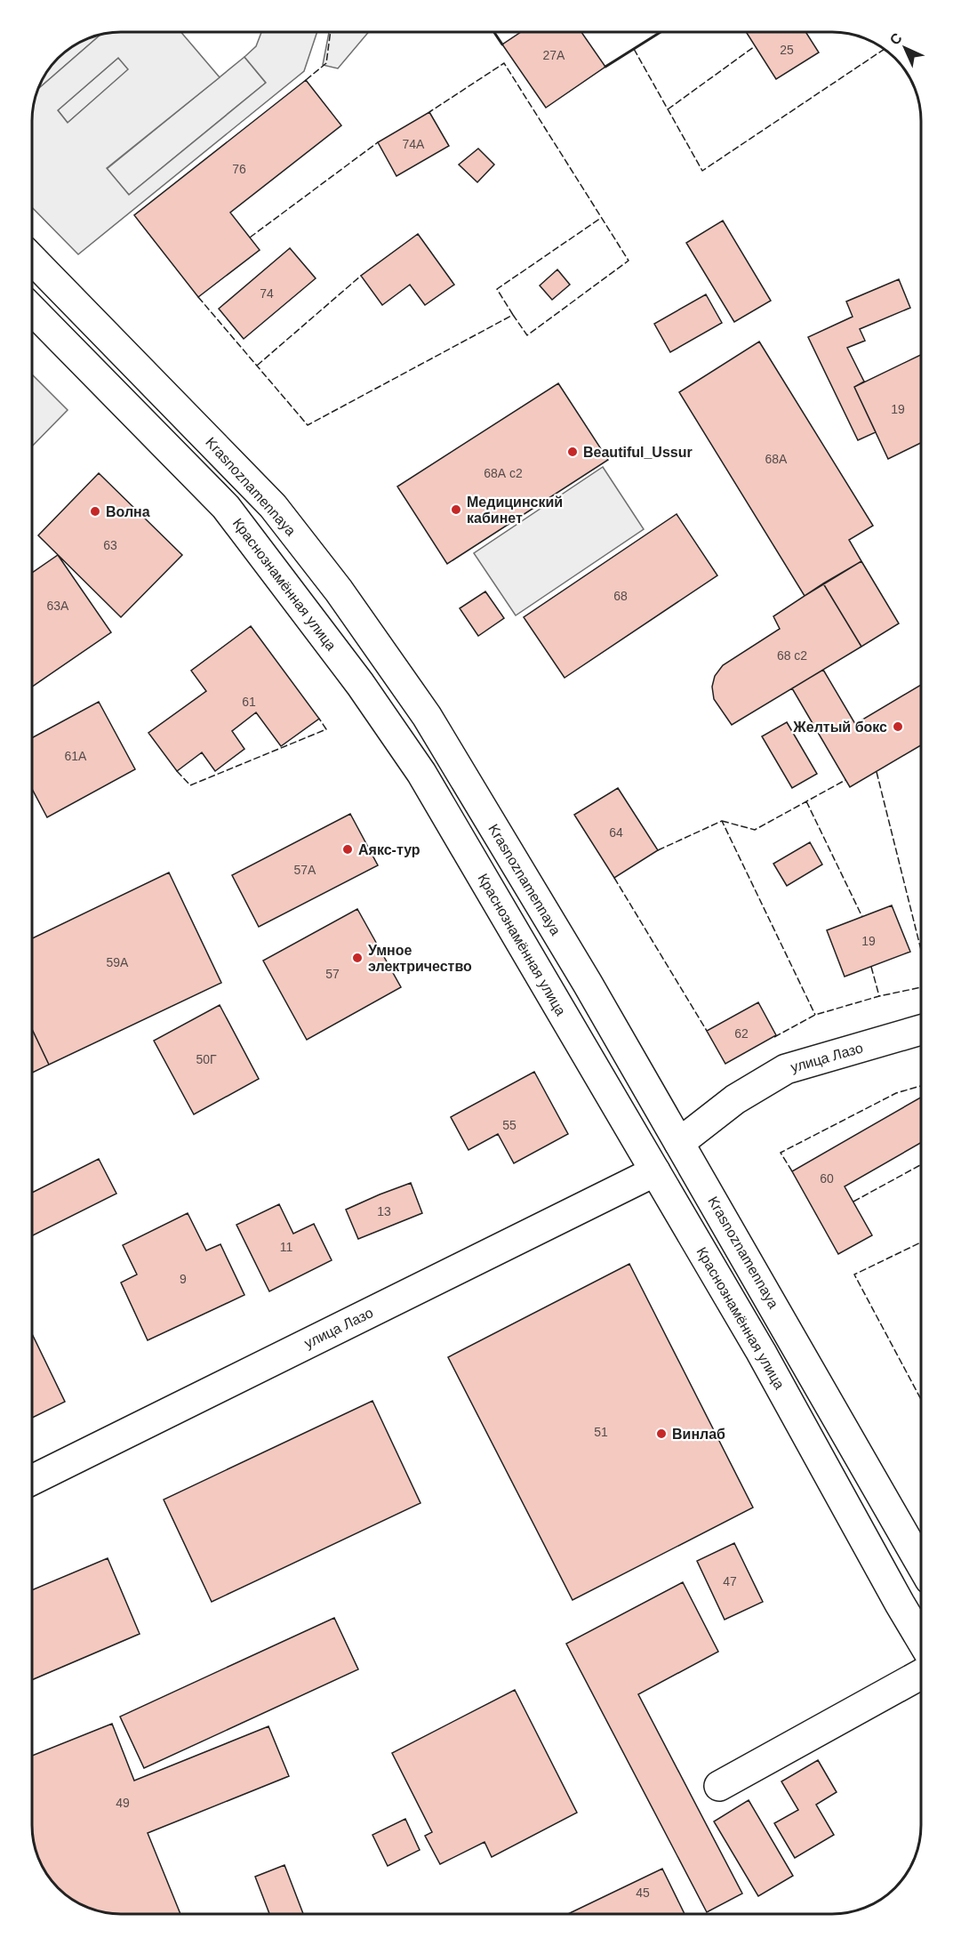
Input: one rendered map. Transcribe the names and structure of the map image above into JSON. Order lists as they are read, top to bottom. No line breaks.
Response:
{"streets":{"main road":["Krasnoznamennaya","Краснознамённая улица","улица Лазо"]},"crossings":[["Krasnoznamennaya","улица Лазо"],["Краснознамённая улица","улица Лазо"]],"places":["Beautiful_Ussur","Медицинский кабинет","Волна","Желтый бокс","Аякс-тур","Умное электричество","Винлаб"],"house_numbers":["25","27А","74А","76","74","19","68А","68А с2","63","68","63А","68 с2","61","61А","64","57А","19","59А","57","62","50Г","55","60","13","11","9","51","47","49","45"],"north":"top left"}
